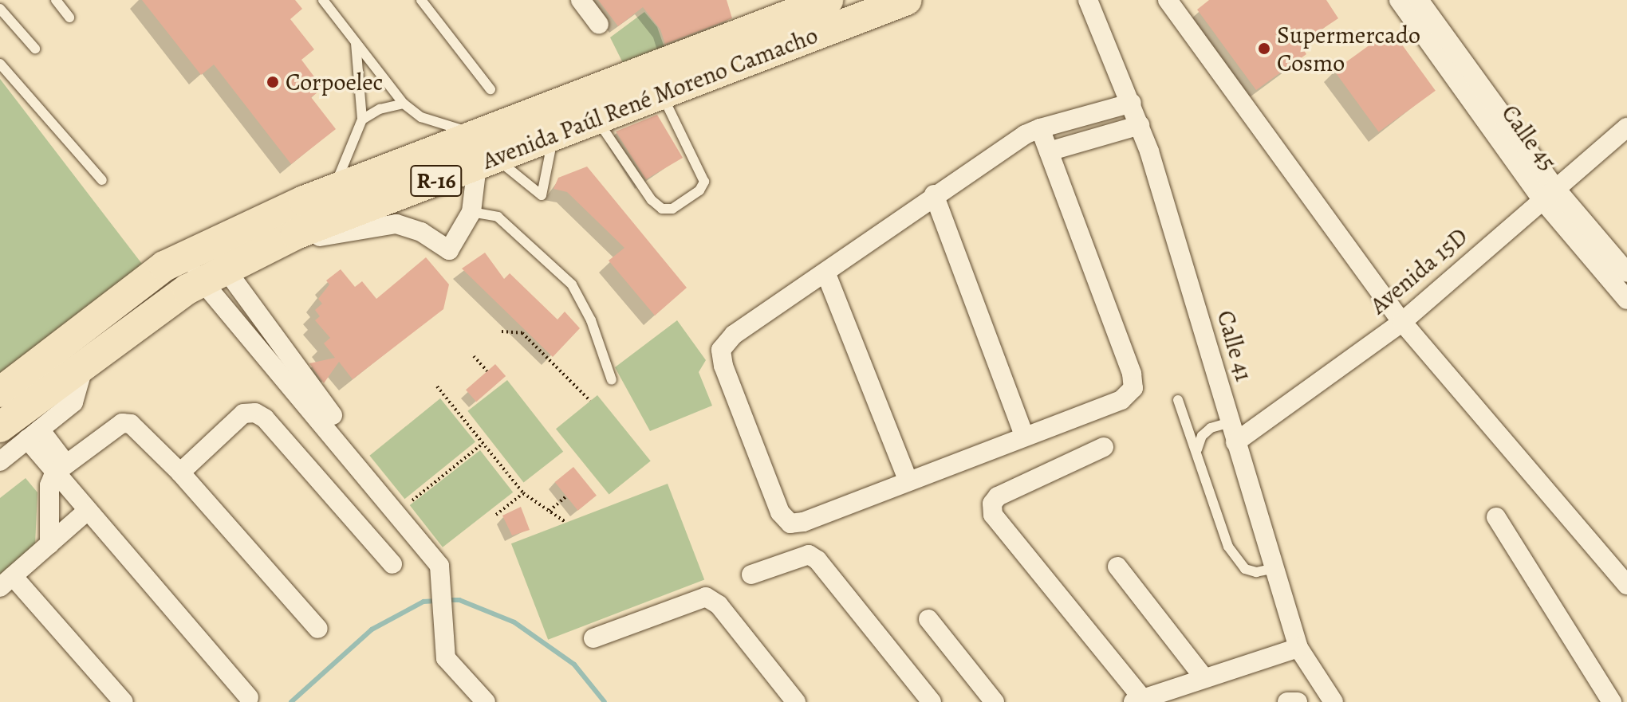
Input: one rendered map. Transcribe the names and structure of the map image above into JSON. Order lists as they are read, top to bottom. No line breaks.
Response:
{"streets":{"main road":["Avenida Paúl René Moreno Camacho","R-16"],"street":["Calle 45","Avenida 15D","Calle 41"]},"crossings":[["Calle 45","Avenida 15D"],["Avenida 15D","Calle 41"]],"places":["Supermercado Cosmo","Corpoelec"]}
